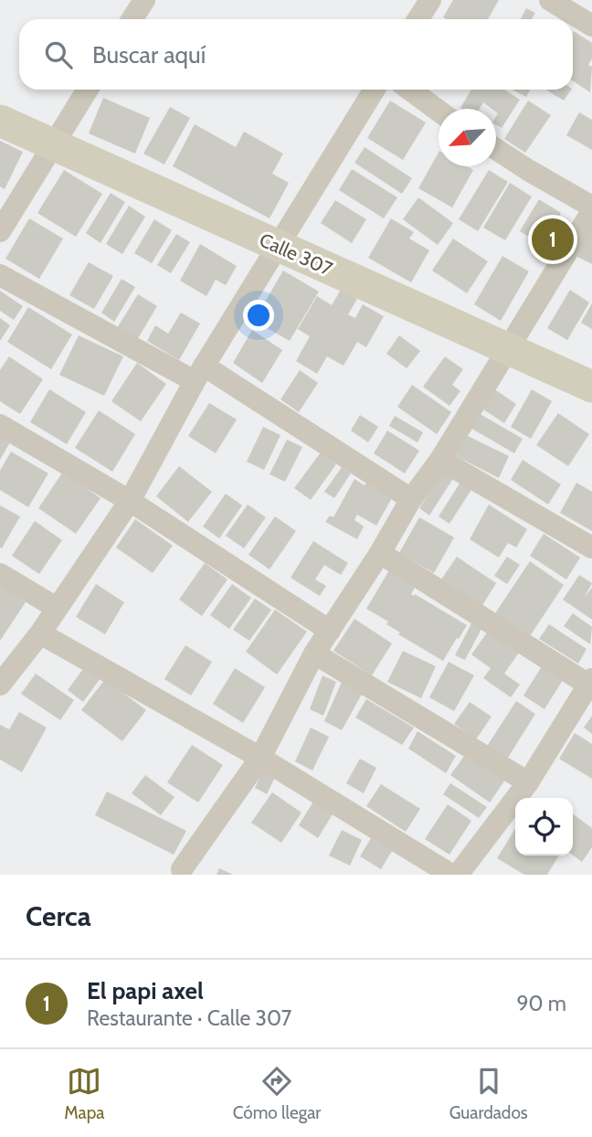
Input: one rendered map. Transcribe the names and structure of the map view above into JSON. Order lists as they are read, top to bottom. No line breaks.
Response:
{"streets":{"street":["Calle 307"]},"north":"bottom left","page":{"search":"Buscar aquí","pins":"1","heading":"Cerca","list":[{"mark":"1","name":"El papi axel","note":"Restaurante · Calle 307","value":"90 m"}],"nav":["Mapa","Cómo llegar","Guardados"]}}
